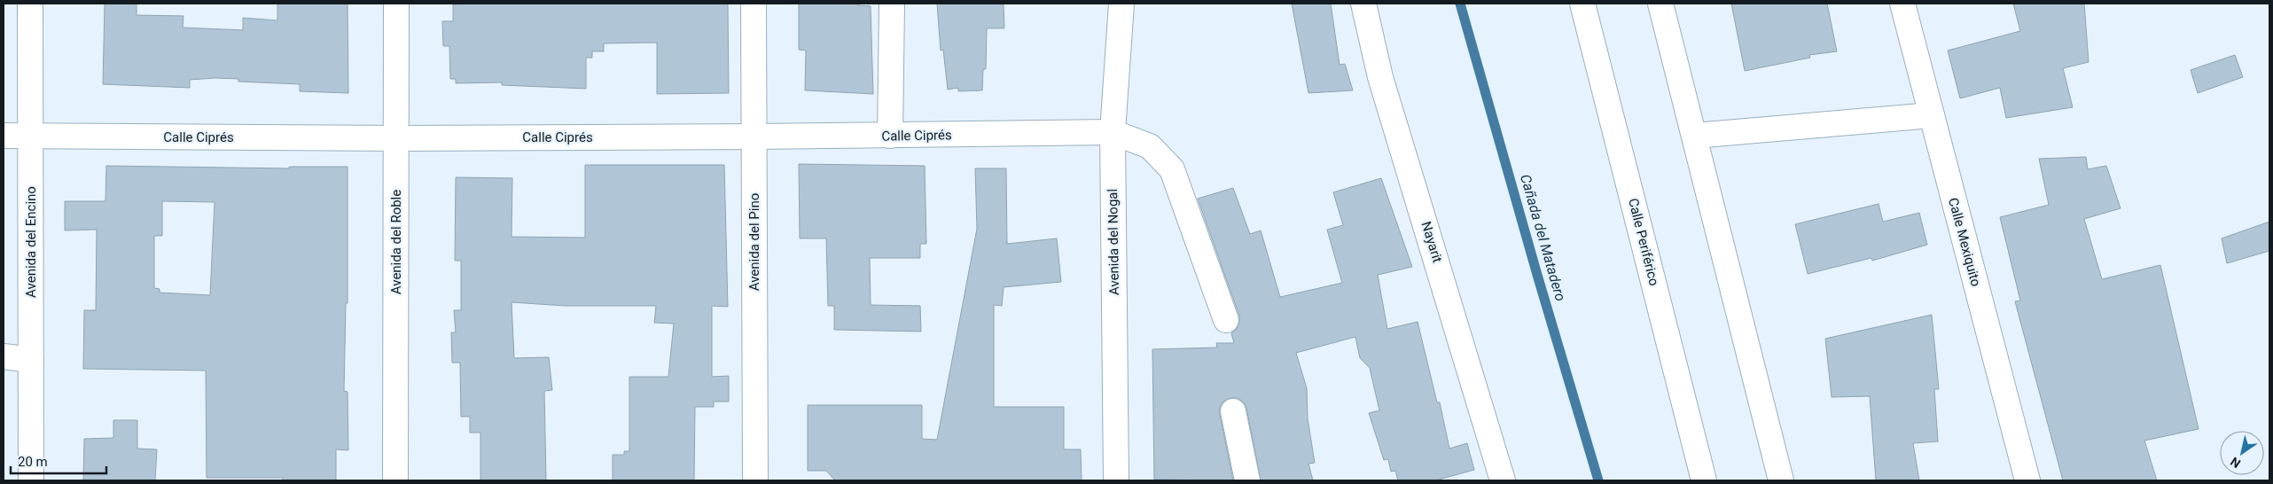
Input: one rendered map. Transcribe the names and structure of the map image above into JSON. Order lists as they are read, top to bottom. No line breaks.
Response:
{"streets":{"main road":["Calle Ciprés","Avenida del Encino","Avenida del Roble","Avenida del Pino","Avenida del Nogal","Nayarit","Calle Periférico","Calle Mexiquito"]},"crossings":[["Calle Ciprés","Avenida del Encino"],["Calle Ciprés","Avenida del Roble"],["Calle Ciprés","Avenida del Pino"],["Calle Ciprés","Avenida del Nogal"]],"water":["Cañada del Matadero"],"scale_bar":"20 m","north":"bottom left"}
